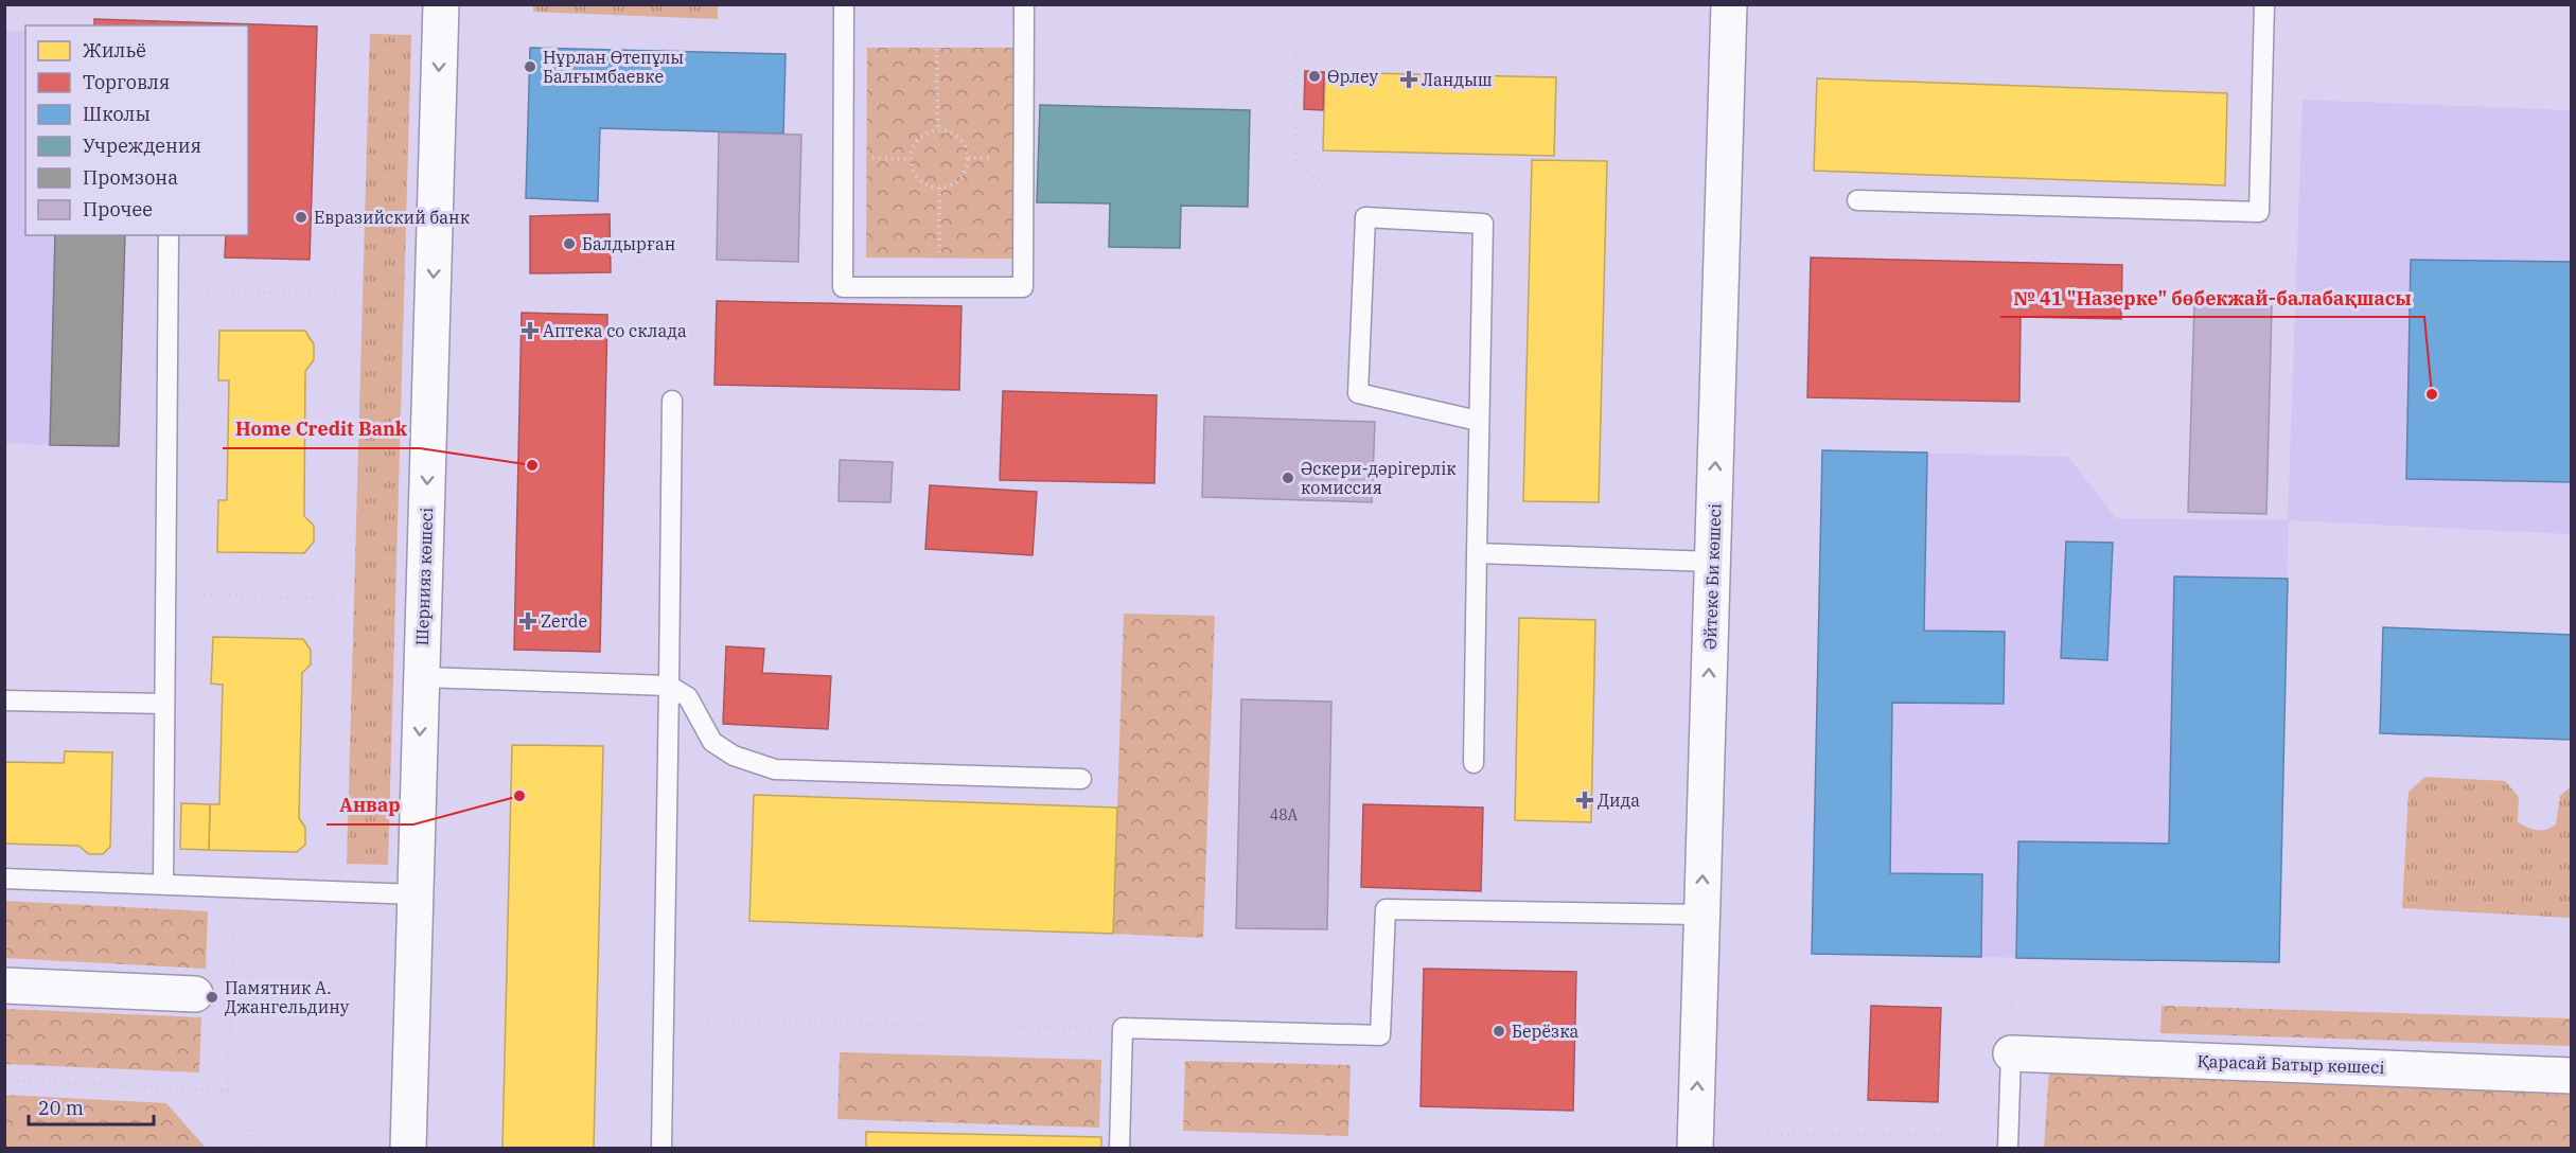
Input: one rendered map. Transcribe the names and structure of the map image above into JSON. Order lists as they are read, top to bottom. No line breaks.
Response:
{"streets":{"street":["Шернияз көшесі","Әйтеке Би көшесі","Қарасай Батыр көшесі"]},"one_way":["Шернияз көшесі","Әйтеке Би көшесі"],"places":{"other":["Нұрлан Өтепұлы Балғымбаевке","Өрлеу","Евразийский банк","Балдырған","№ 41 \"Назерке\" бөбекжай-балабақшасы","Home Credit Bank","Әскери-дәрігерлік комиссия","Анвар","Памятник А. Джангельдину","Берёзка"],"health":["Ландыш","Аптека со склада","Zerde","Дида"]},"house_numbers":["48А"],"legend":["Жильё","Торговля","Школы","Учреждения","Промзона","Прочее"],"scale_bar":"20 m"}
